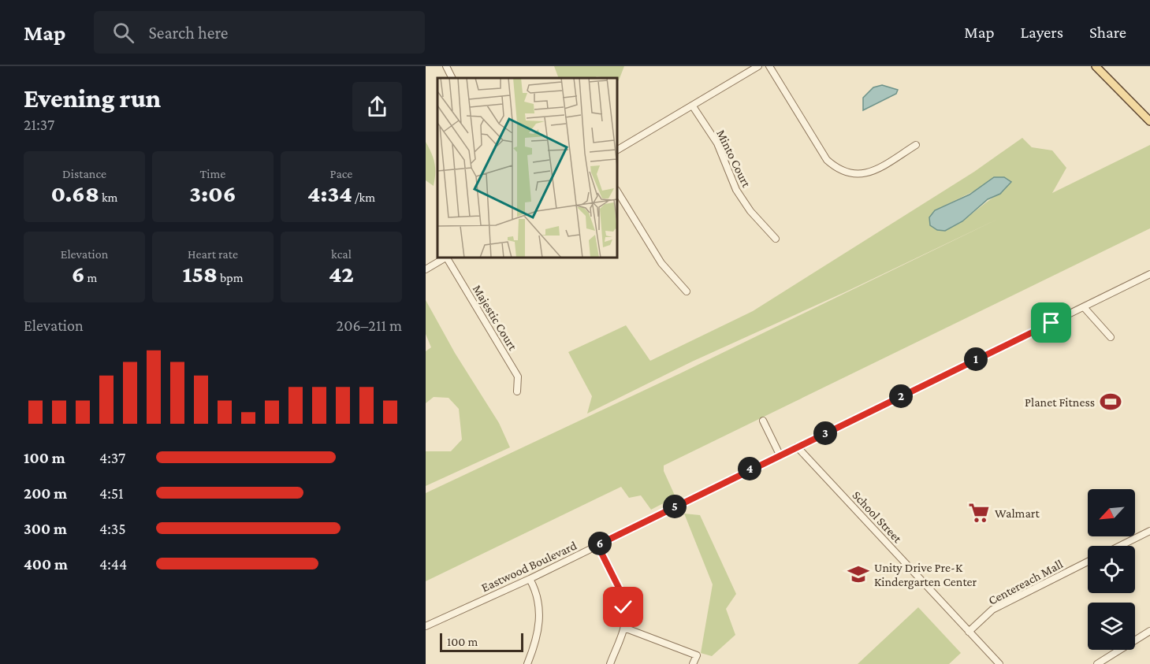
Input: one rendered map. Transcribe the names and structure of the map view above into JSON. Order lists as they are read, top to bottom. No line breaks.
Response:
{"streets":{"street":["Minto Court","Majestic Court","School Street","Eastwood Boulevard","Centereach Mall"]},"crossings":[["School Street","Eastwood Boulevard"],["School Street","Centereach Mall"]],"places":{"sports":["Planet Fitness"],"supermarket":["Walmart"],"school or university":["Unity Drive Pre-K Kindergarten Center"]},"scale_bar":"100 m","north":"bottom left","page":{"header":"Map","search":"Search here","nav":["Map","Layers","Share"],"heading":["Evening run","21:37"],"stats":[["Distance","0.68 km"],["Time","3:06"],["Pace","4:34 /km"],["Elevation","6 m"],["Heart rate","158 bpm"],["kcal","42"]],"chart":["Elevation","206–211 m"],"pins":["1","2","3","4","5","6"],"list":[{"name":"100 m","note":"4:37"},{"name":"200 m","note":"4:51"},{"name":"300 m","note":"4:35"},{"name":"400 m","note":"4:44"}],"scale":"100 m"}}
